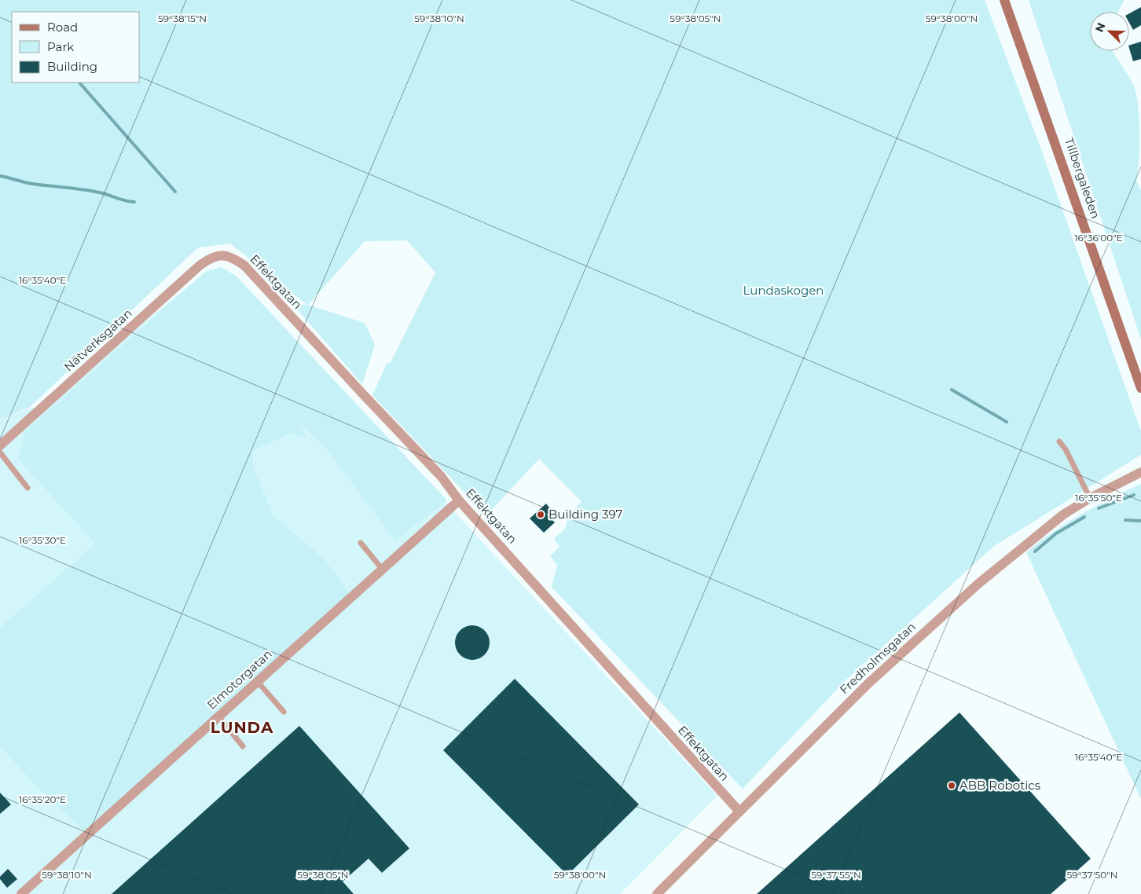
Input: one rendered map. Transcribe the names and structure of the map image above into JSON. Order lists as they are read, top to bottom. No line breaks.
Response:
{"streets":{"main road":["Tillbergaleden"],"street":["Effektgatan","Nätverksgatan","Fredholmsgatan","Elmotorgatan"]},"crossings":[["Effektgatan","Nätverksgatan"],["Effektgatan","Fredholmsgatan"],["Effektgatan","Elmotorgatan"]],"districts":["LUNDA"],"parks":["Lundaskogen"],"places":["Building 397","ABB Robotics"],"legend":["Road","Park","Building"],"north":"top left","coordinates":["59°38'15\"N","59°38'10\"N","59°38'05\"N","59°38'00\"N","16°36'00\"E","16°35'40\"E","16°35'50\"E","16°35'30\"E","16°35'20\"E","59°37'55\"N","59°37'50\"N"]}
